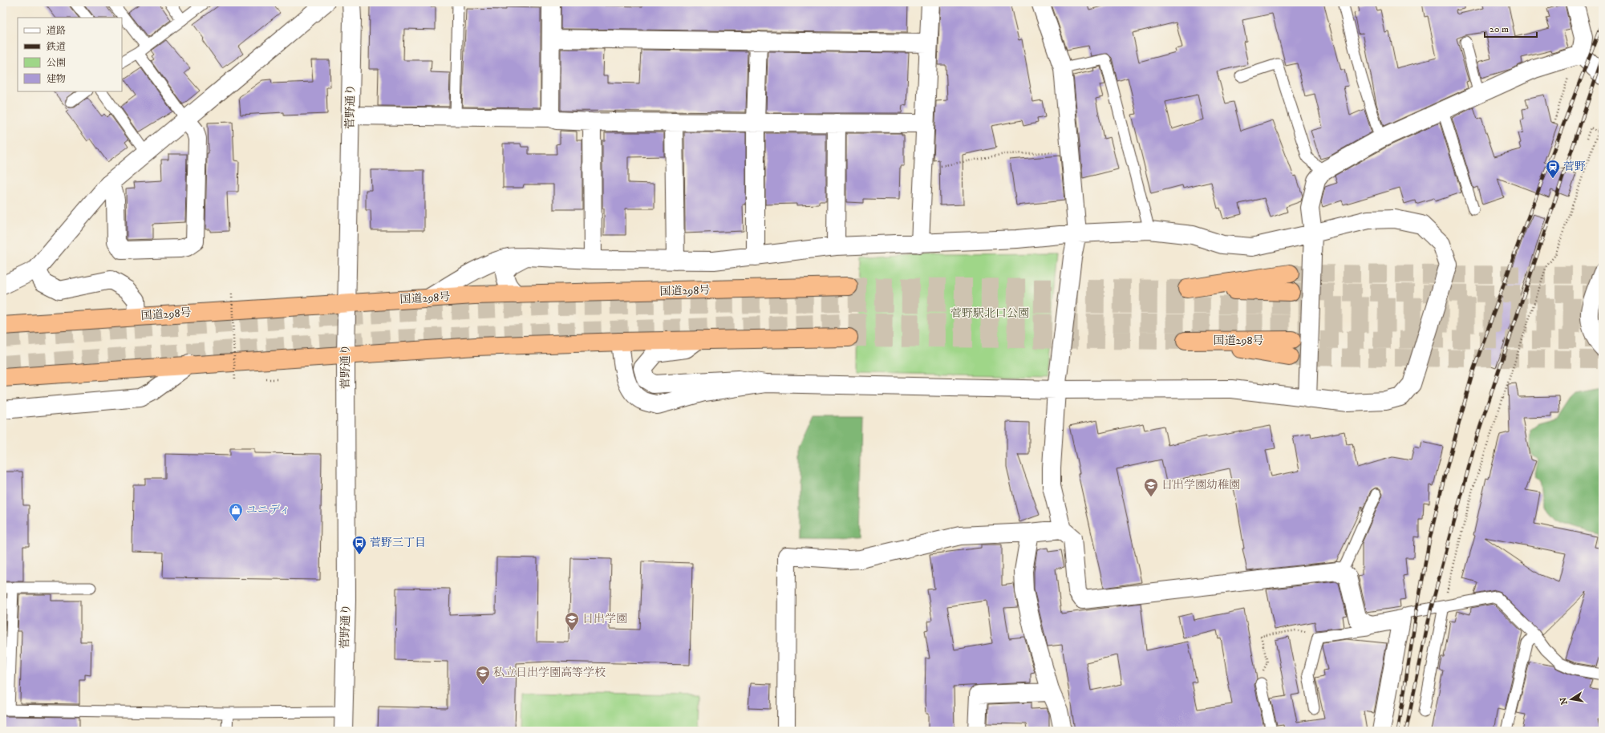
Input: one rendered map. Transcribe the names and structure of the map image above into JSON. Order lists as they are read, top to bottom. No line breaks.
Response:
{"streets":{"highway":["国道298号"],"street":["菅野通り"]},"crossings":[["菅野通り","国道298号"]],"parks":["菅野駅北口公園"],"places":{"station":["菅野"],"school or university":["日出学園幼稚園","日出学園","私立日出学園高等学校"],"shop":["ユニディ"],"bus stop":["菅野三丁目"]},"legend":["道路","鉄道","公園","建物"],"scale_bar":"20 m","north":"left"}
